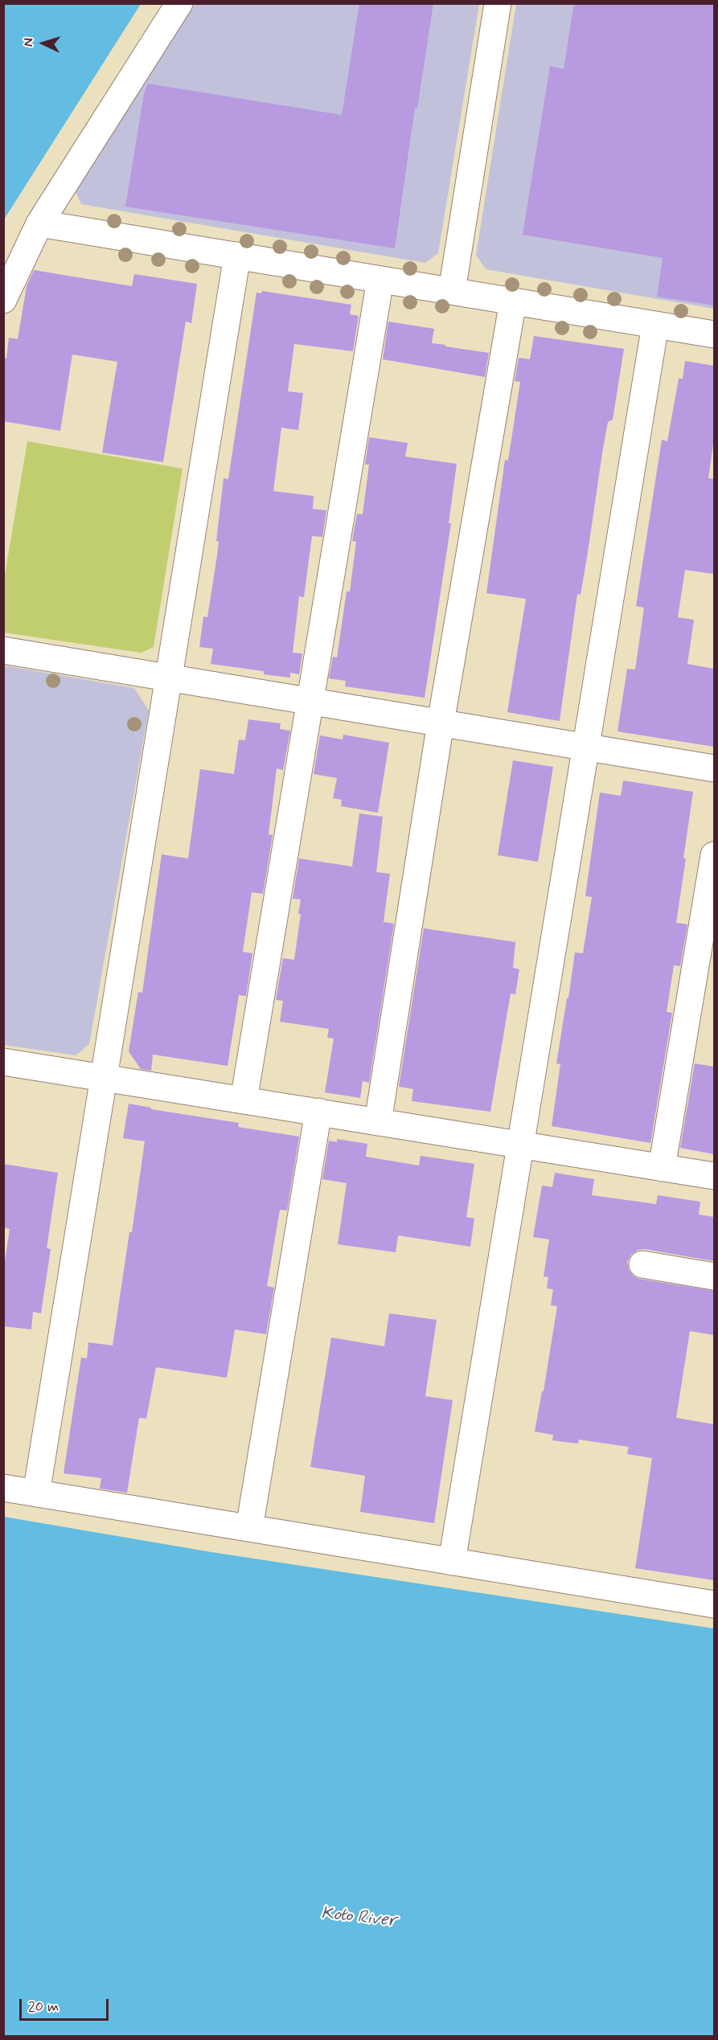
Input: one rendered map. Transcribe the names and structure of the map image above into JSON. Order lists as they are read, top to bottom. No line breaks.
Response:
{"water":["Koto River"],"scale_bar":"20 m","north":"left"}
